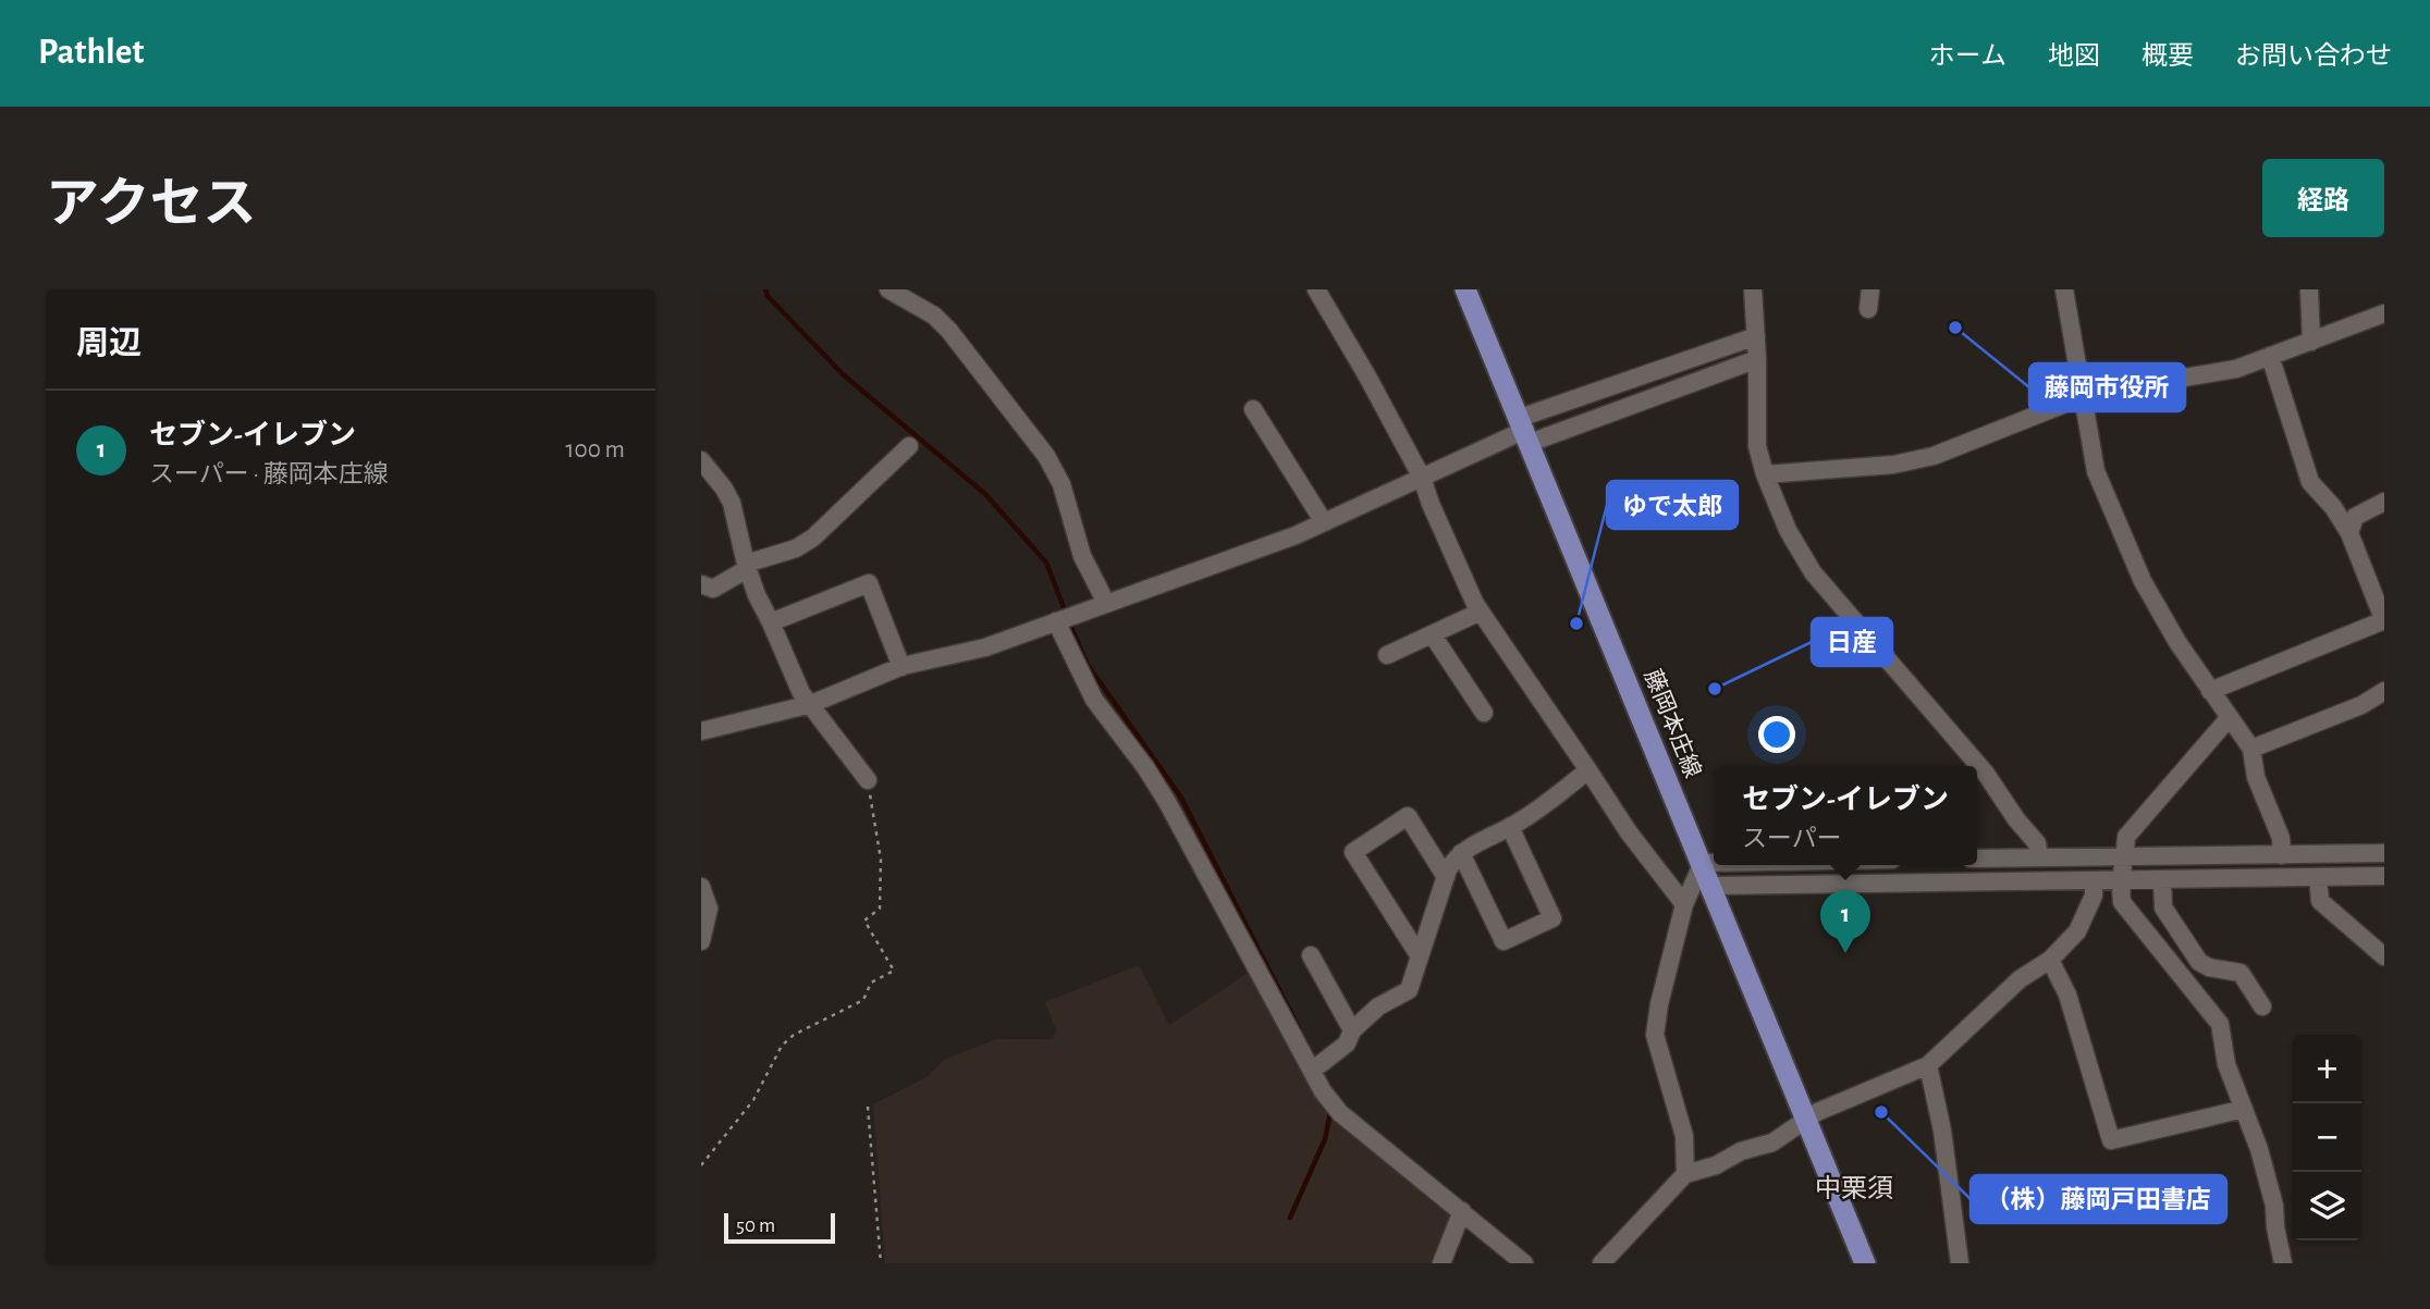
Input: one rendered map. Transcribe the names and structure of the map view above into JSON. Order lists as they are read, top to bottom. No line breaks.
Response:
{"streets":{"main road":["藤岡本庄線"]},"districts":["中栗須"],"places":["藤岡市役所","ゆで太郎","日産","（株）藤岡戸田書店"],"scale_bar":"50 m","page":{"header":"Pathlet","nav":["ホーム","地図","概要","お問い合わせ"],"title":"アクセス","buttons":"経路","heading":"周辺","list":[{"mark":"1","name":"セブン-イレブン","note":"スーパー · 藤岡本庄線","value":"100 m"}],"popup":["セブン-イレブン","スーパー"],"pins":"1","map_buttons":["+","−"],"scale":"50 m"}}
